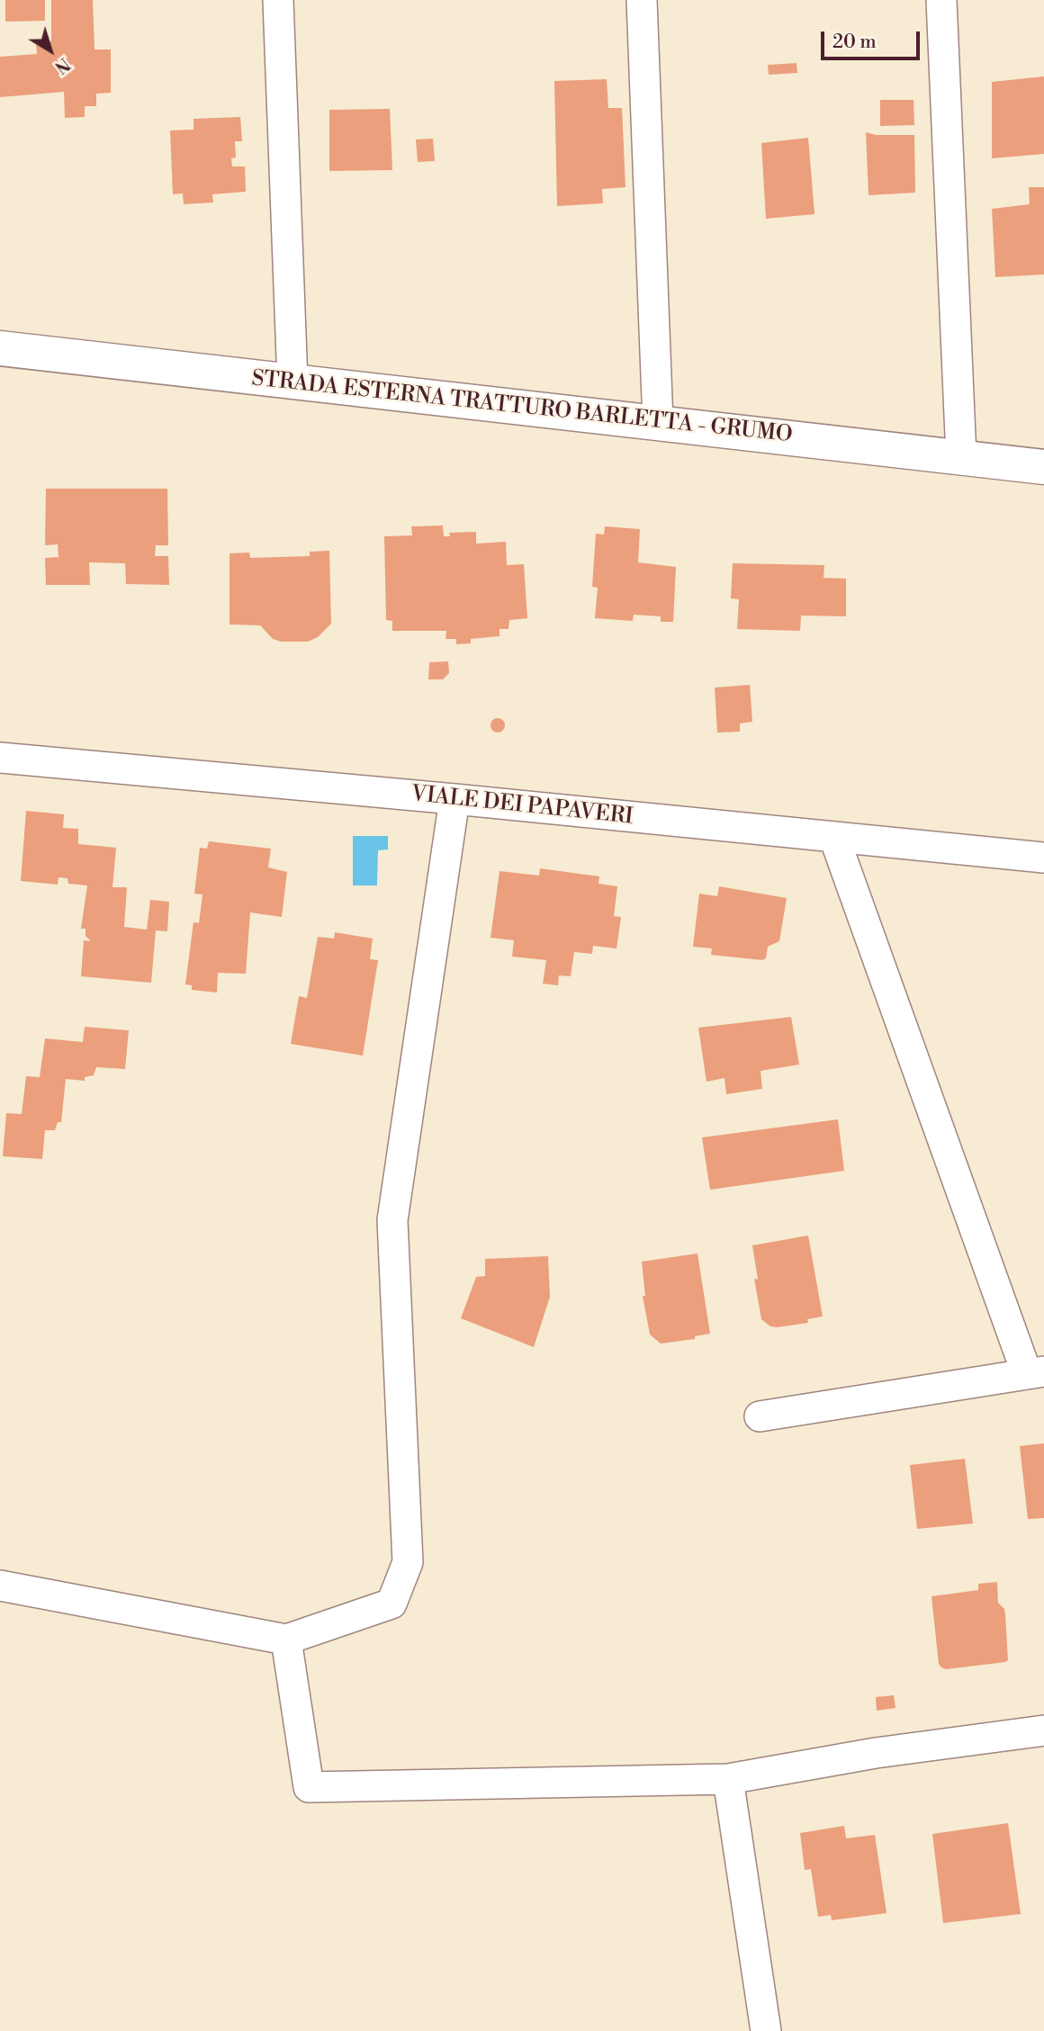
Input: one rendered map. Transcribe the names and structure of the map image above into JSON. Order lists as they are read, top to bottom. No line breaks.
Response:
{"streets":{"street":["STRADA ESTERNA TRATTURO BARLETTA - GRUMO","VIALE DEI PAPAVERI"]},"scale_bar":"20 m","north":"bottom right"}
